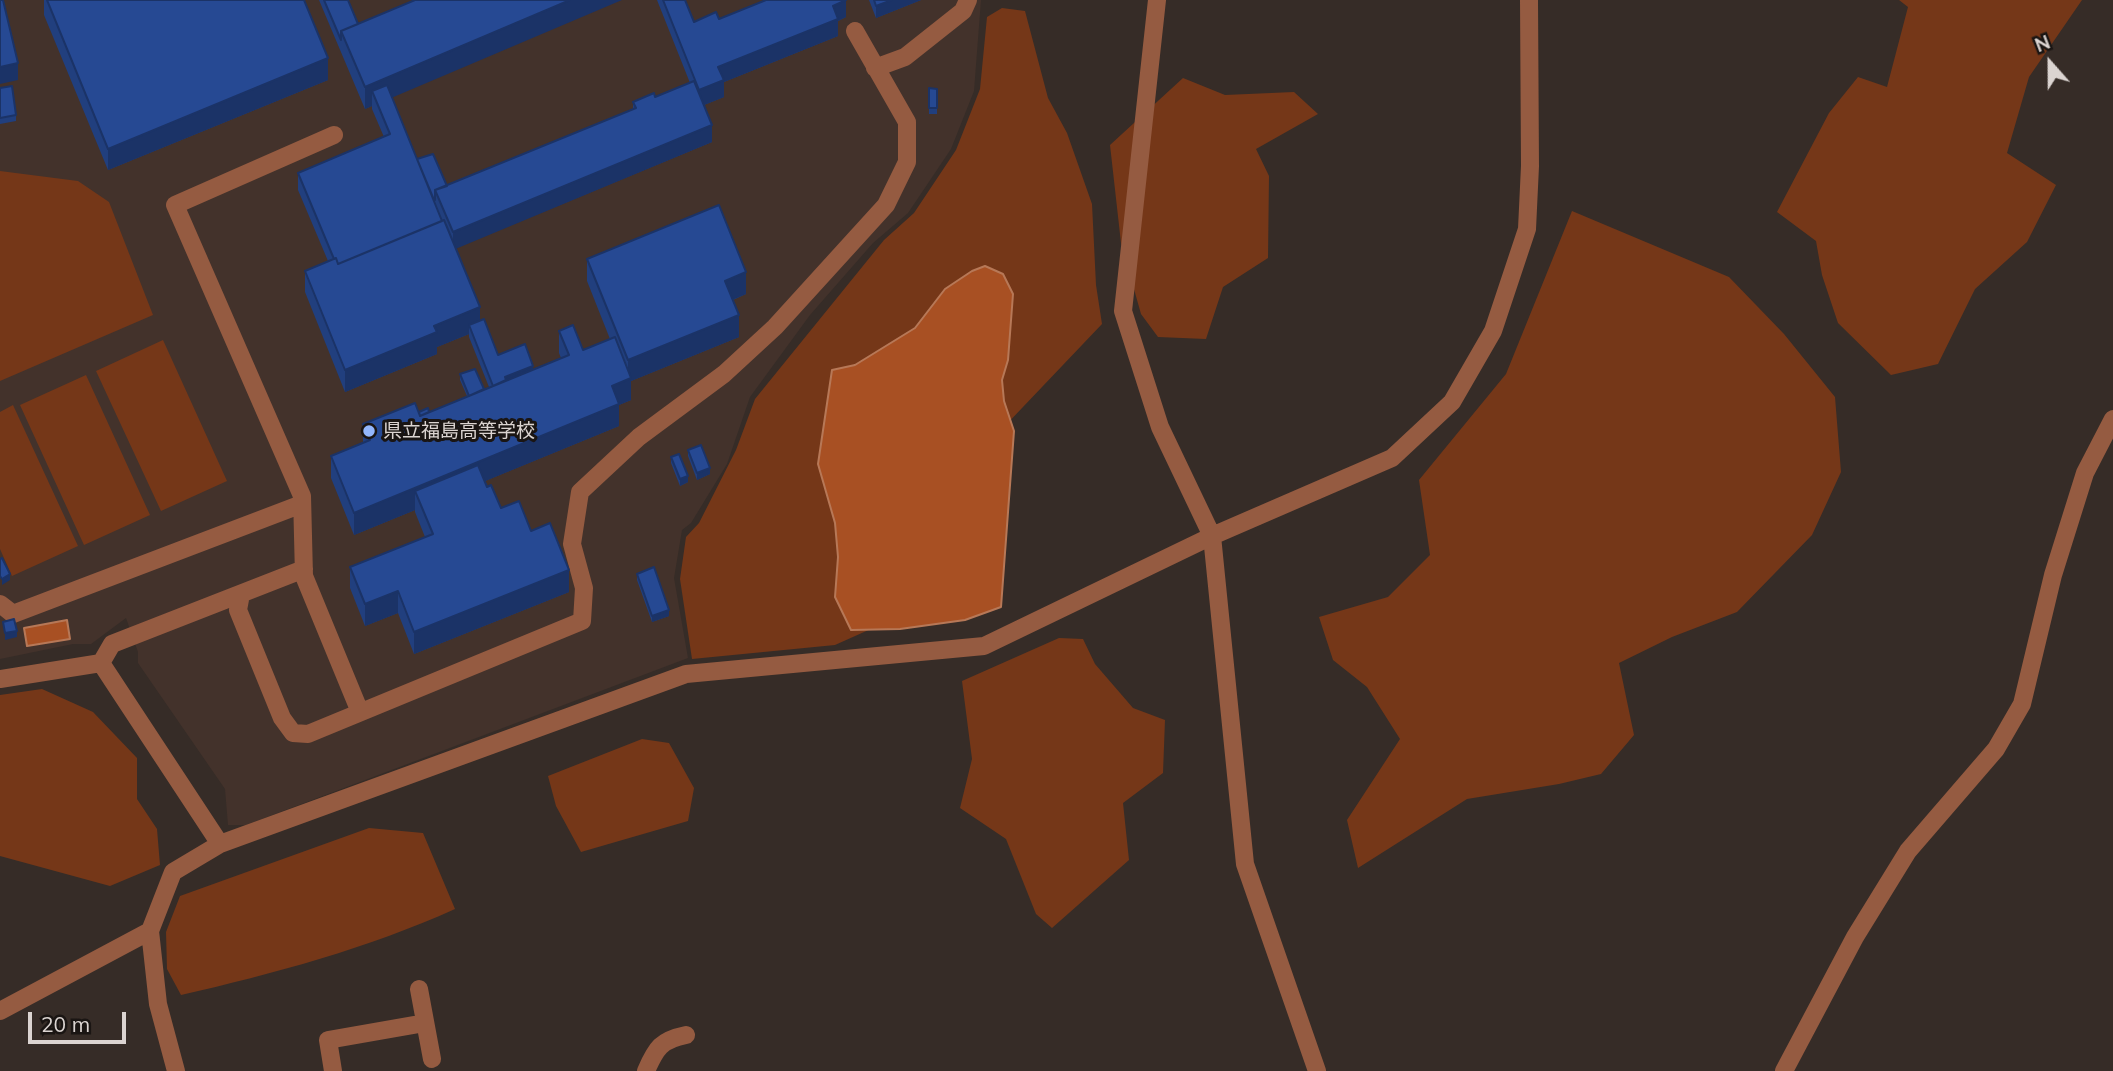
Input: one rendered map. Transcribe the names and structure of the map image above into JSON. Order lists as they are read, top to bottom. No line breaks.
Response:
{"places":["県立福島高等学校"],"scale_bar":"20 m","north":"top"}
